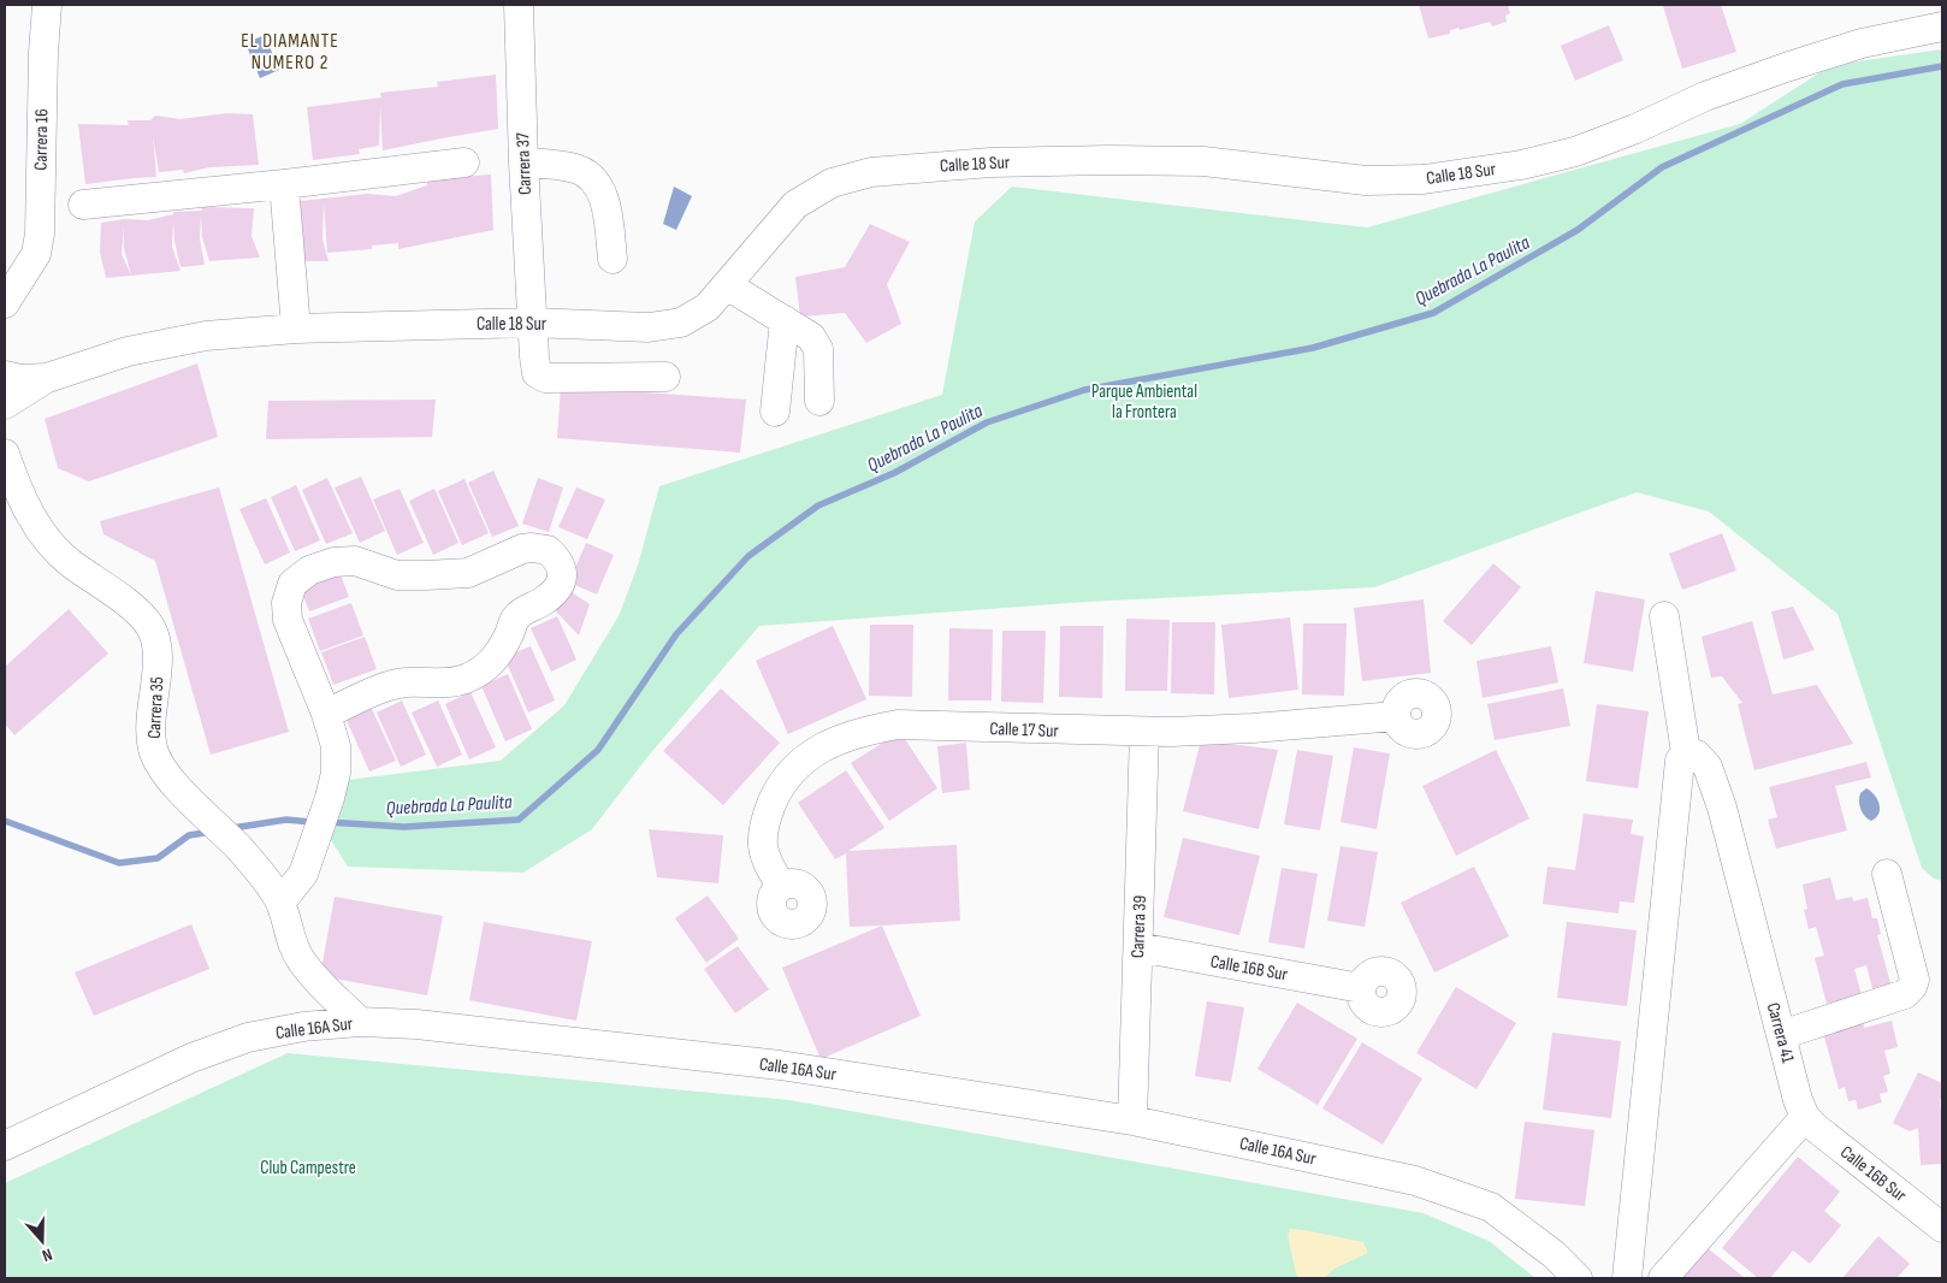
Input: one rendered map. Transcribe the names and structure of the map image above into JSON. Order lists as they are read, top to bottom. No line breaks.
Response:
{"streets":{"street":["Carrera 16","Carrera 37","Calle 18 Sur","Carrera 35","Calle 17 Sur","Carrera 39","Calle 16B Sur","Calle 16A Sur","Carrera 41"]},"crossings":[["Carrera 37","Calle 18 Sur"],["Carrera 35","Calle 16A Sur"],["Calle 17 Sur","Carrera 39"],["Carrera 39","Calle 16B Sur"],["Carrera 39","Calle 16A Sur"],["Calle 16B Sur","Carrera 41"]],"districts":["EL DIAMANTE NUMERO 2"],"water":["Quebrada La Paulita"],"parks":["Parque Ambiental la Frontera","Club Campestre"],"north":"bottom"}
